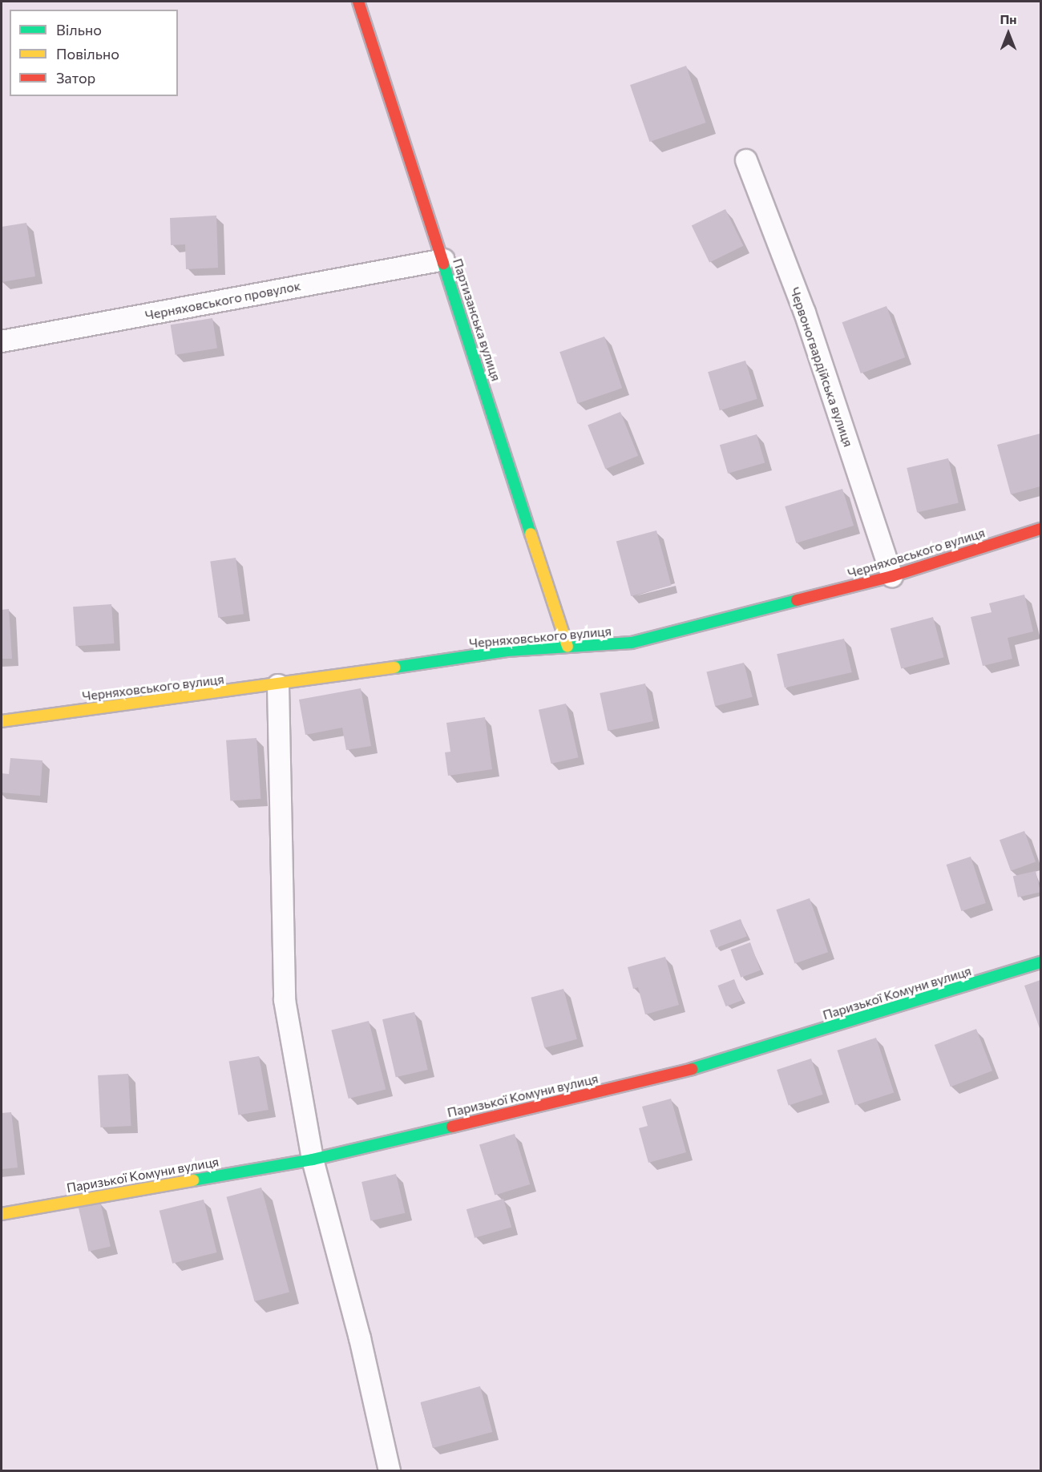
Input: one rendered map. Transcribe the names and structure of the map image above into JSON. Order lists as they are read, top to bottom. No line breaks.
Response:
{"streets":{"street":["Черняховського провулок","Партизанська вулиця","Червоногвардійська вулиця","Черняховського вулиця","Паризької Комуни вулиця"]},"crossings":[["Черняховського провулок","Партизанська вулиця"],["Партизанська вулиця","Черняховського вулиця"],["Червоногвардійська вулиця","Черняховського вулиця"]],"legend":["Вільно","Повільно","Затор"],"north":"top"}
